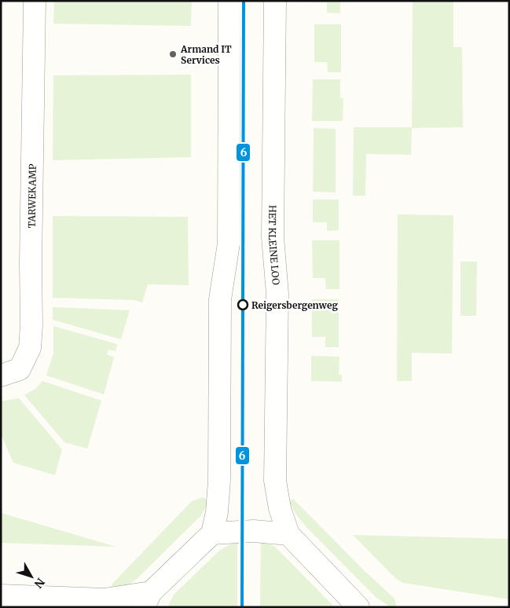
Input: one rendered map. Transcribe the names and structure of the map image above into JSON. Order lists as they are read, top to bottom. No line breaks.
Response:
{"streets":{"street":["TARWEKAMP","HET KLEINE LOO"]},"places":["Armand IT Services","Reigersbergenweg"],"lines":["transit line 6"],"north":"bottom right"}
